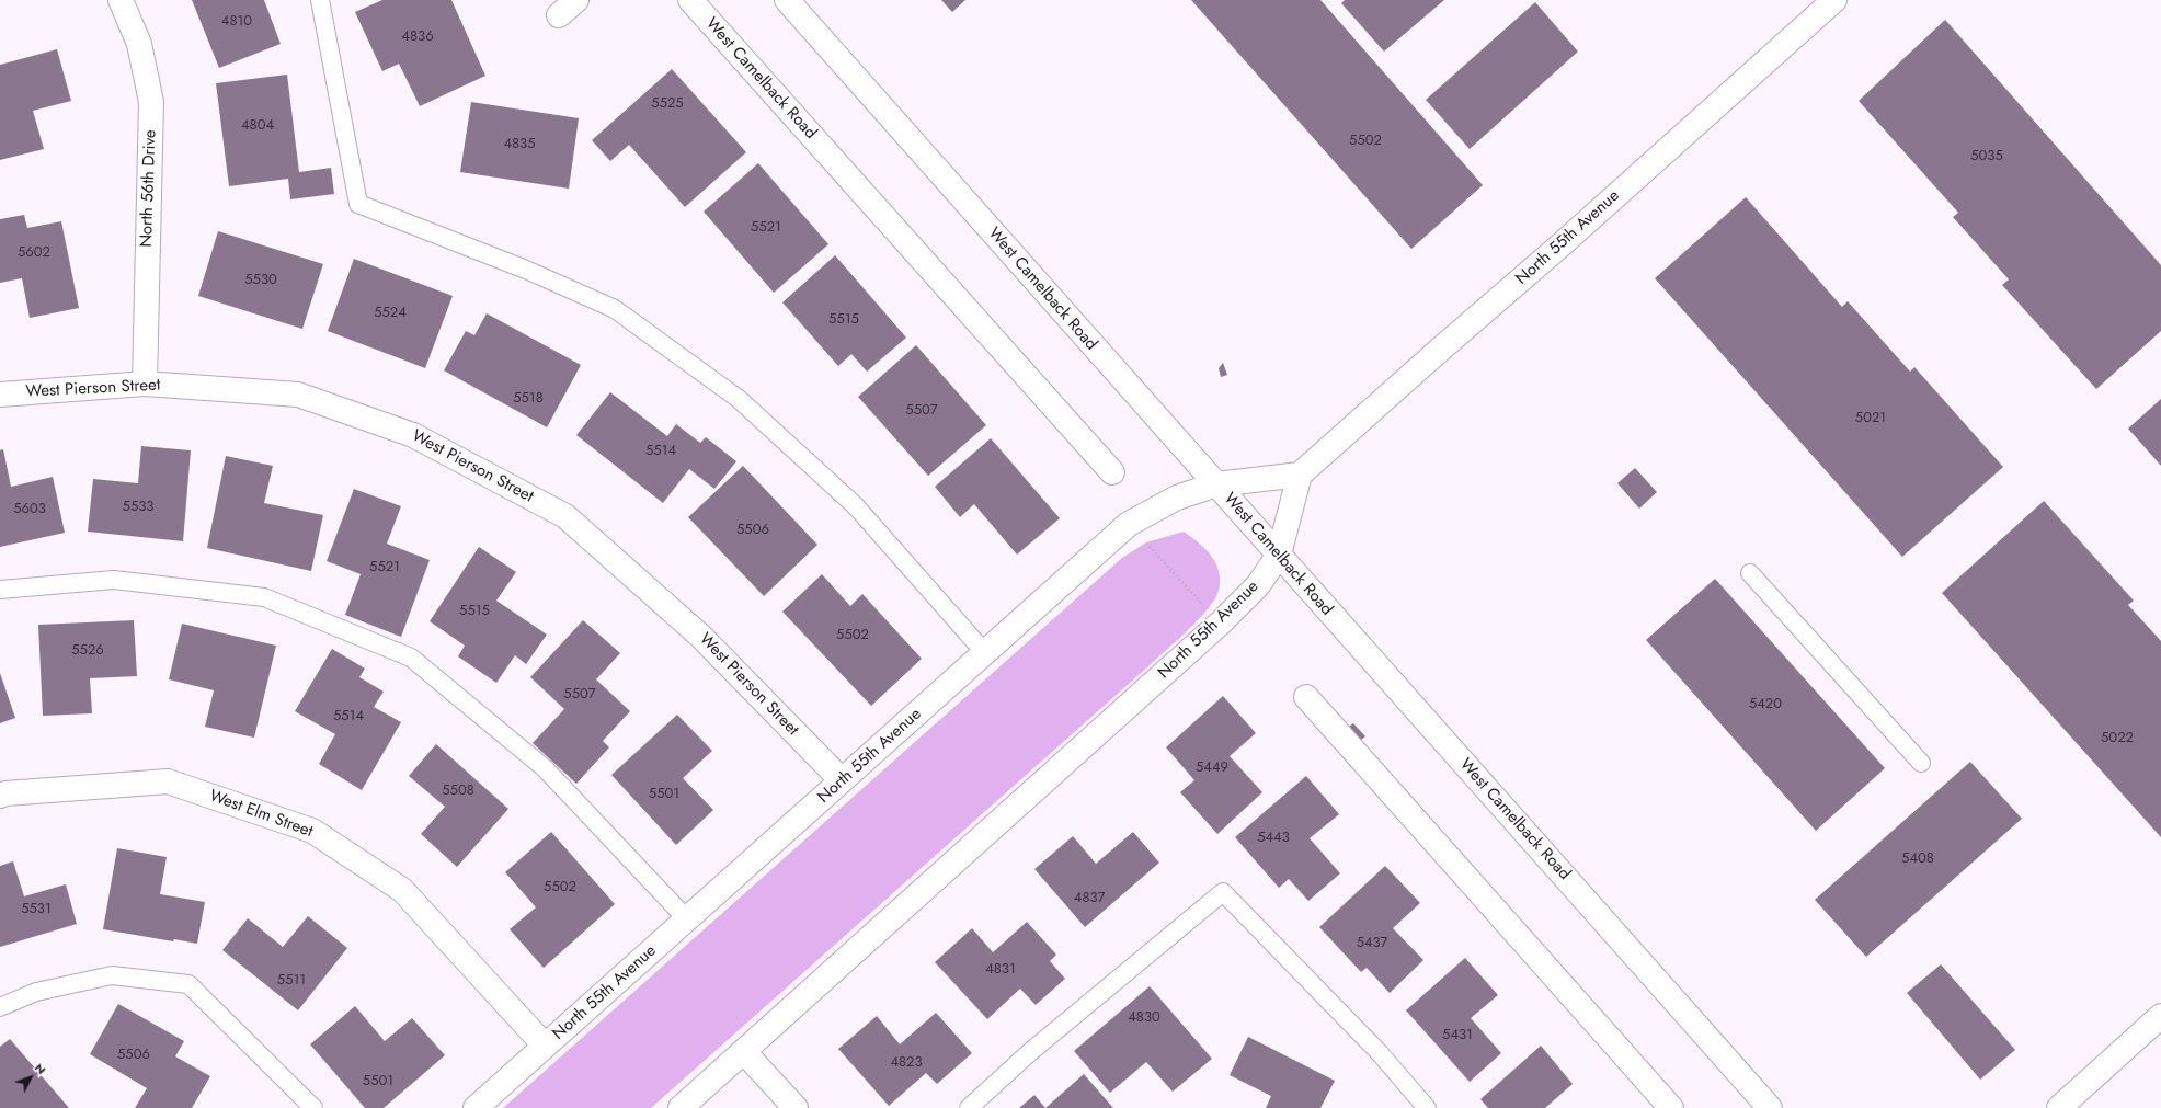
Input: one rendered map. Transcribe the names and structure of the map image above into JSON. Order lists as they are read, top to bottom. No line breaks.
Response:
{"streets":{"street":["West Camelback Road","North 56th Drive","North 55th Avenue","West Pierson Street","West Elm Street"]},"crossings":[["West Camelback Road","North 55th Avenue"],["North 56th Drive","West Pierson Street"],["North 55th Avenue","West Pierson Street"],["North 55th Avenue","West Elm Street"]],"house_numbers":["4810","4836","5525","4804","5502","4835","5035","5521","5602","5530","5524","5515","5518","5507","5021","5514","5533","5603","5506","5521","5515","5502","5526","5507","5420","5514","5022","5449","5508","5501","5443","5408","5502","4837","5531","5437","4831","5511","4830","5431","5506","4823","5501"],"north":"top right"}
